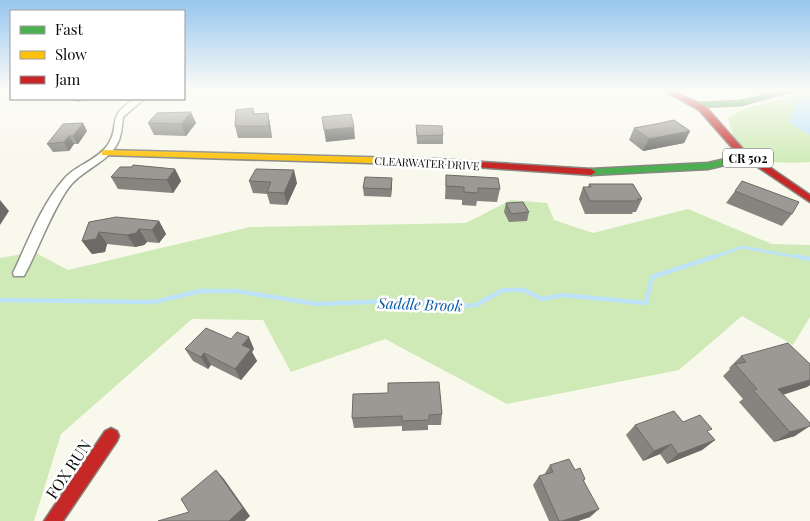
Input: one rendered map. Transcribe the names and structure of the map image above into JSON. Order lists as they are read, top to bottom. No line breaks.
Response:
{"streets":{"street":["CR 502","CLEARWATER DRIVE","FOX RUN"]},"crossings":[["CR 502","CLEARWATER DRIVE"]],"water":["Saddle Brook"],"legend":["Fast","Slow","Jam"]}
